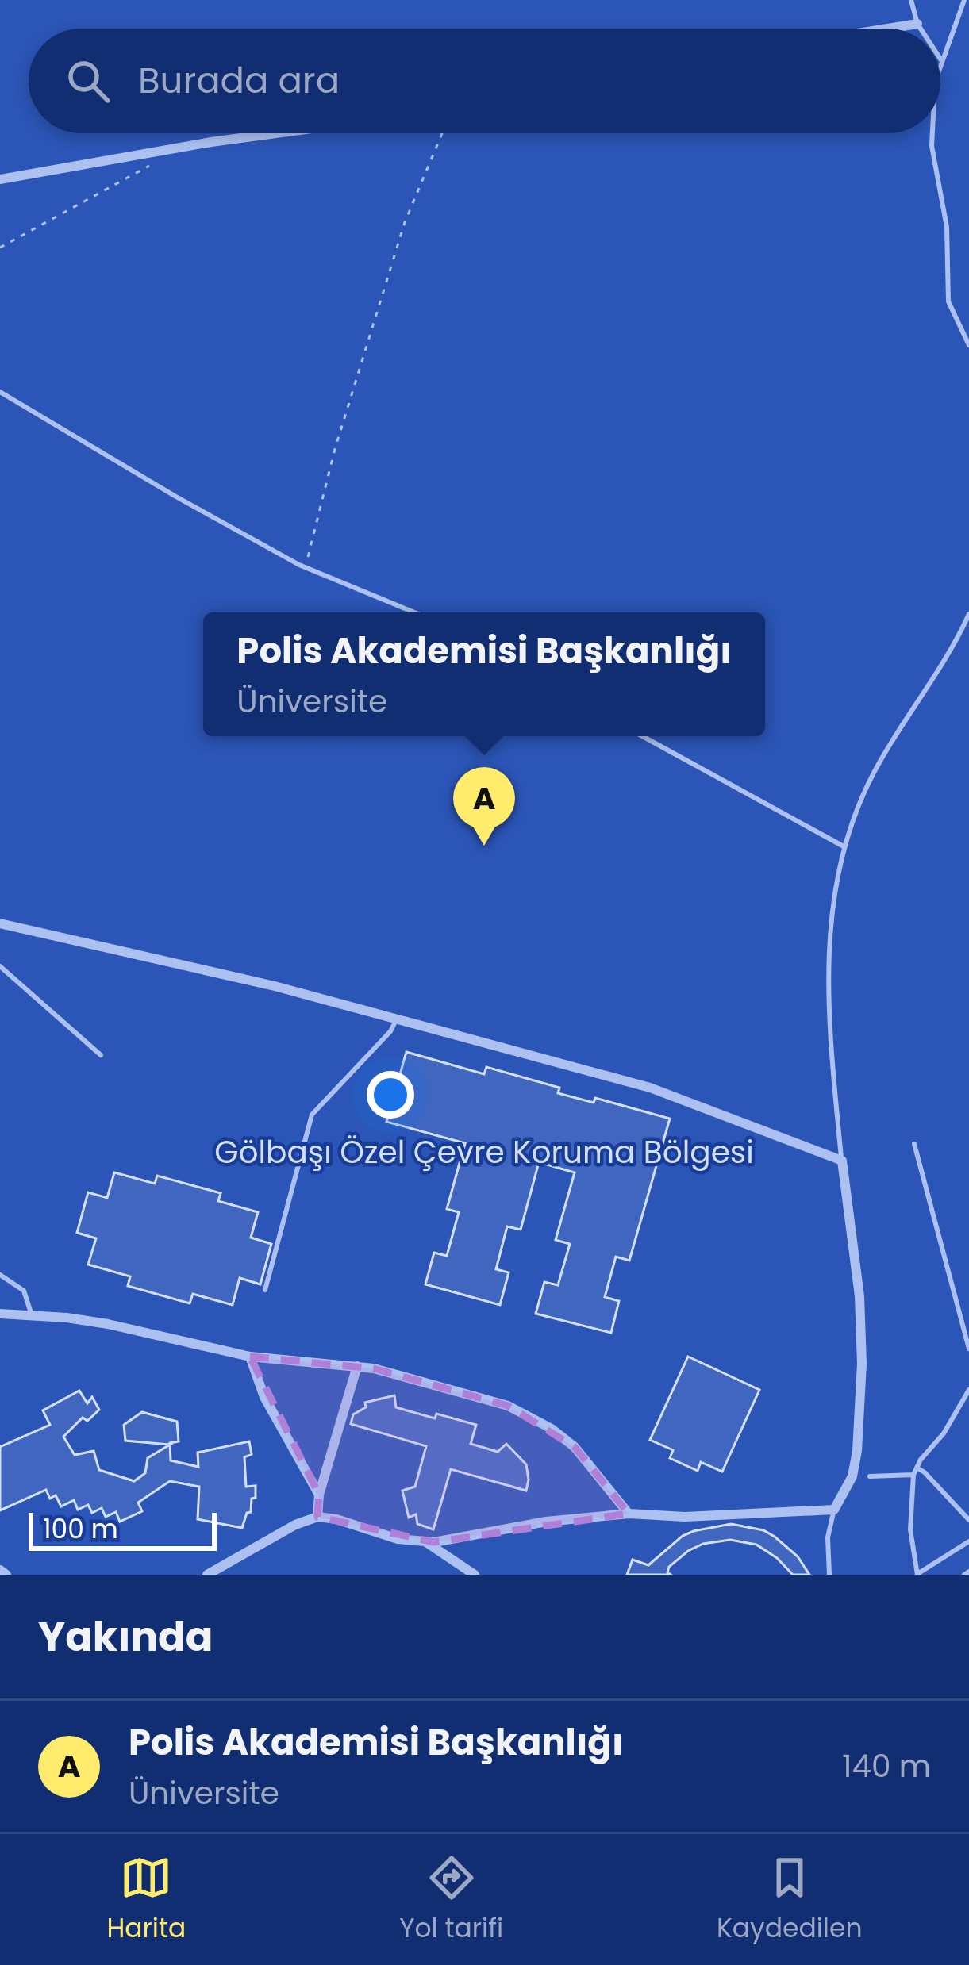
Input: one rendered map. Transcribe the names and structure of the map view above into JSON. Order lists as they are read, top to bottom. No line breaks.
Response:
{"parks":["Gölbaşı Özel Çevre Koruma Bölgesi"],"scale_bar":"100 m","page":{"search":"Burada ara","popup":["Polis Akademisi Başkanlığı","Üniversite"],"pins":"A","scale":"100 m","heading":"Yakında","list":[{"mark":"A","name":"Polis Akademisi Başkanlığı","note":"Üniversite","value":"140 m"}],"nav":["Harita","Yol tarifi","Kaydedilen"]}}
